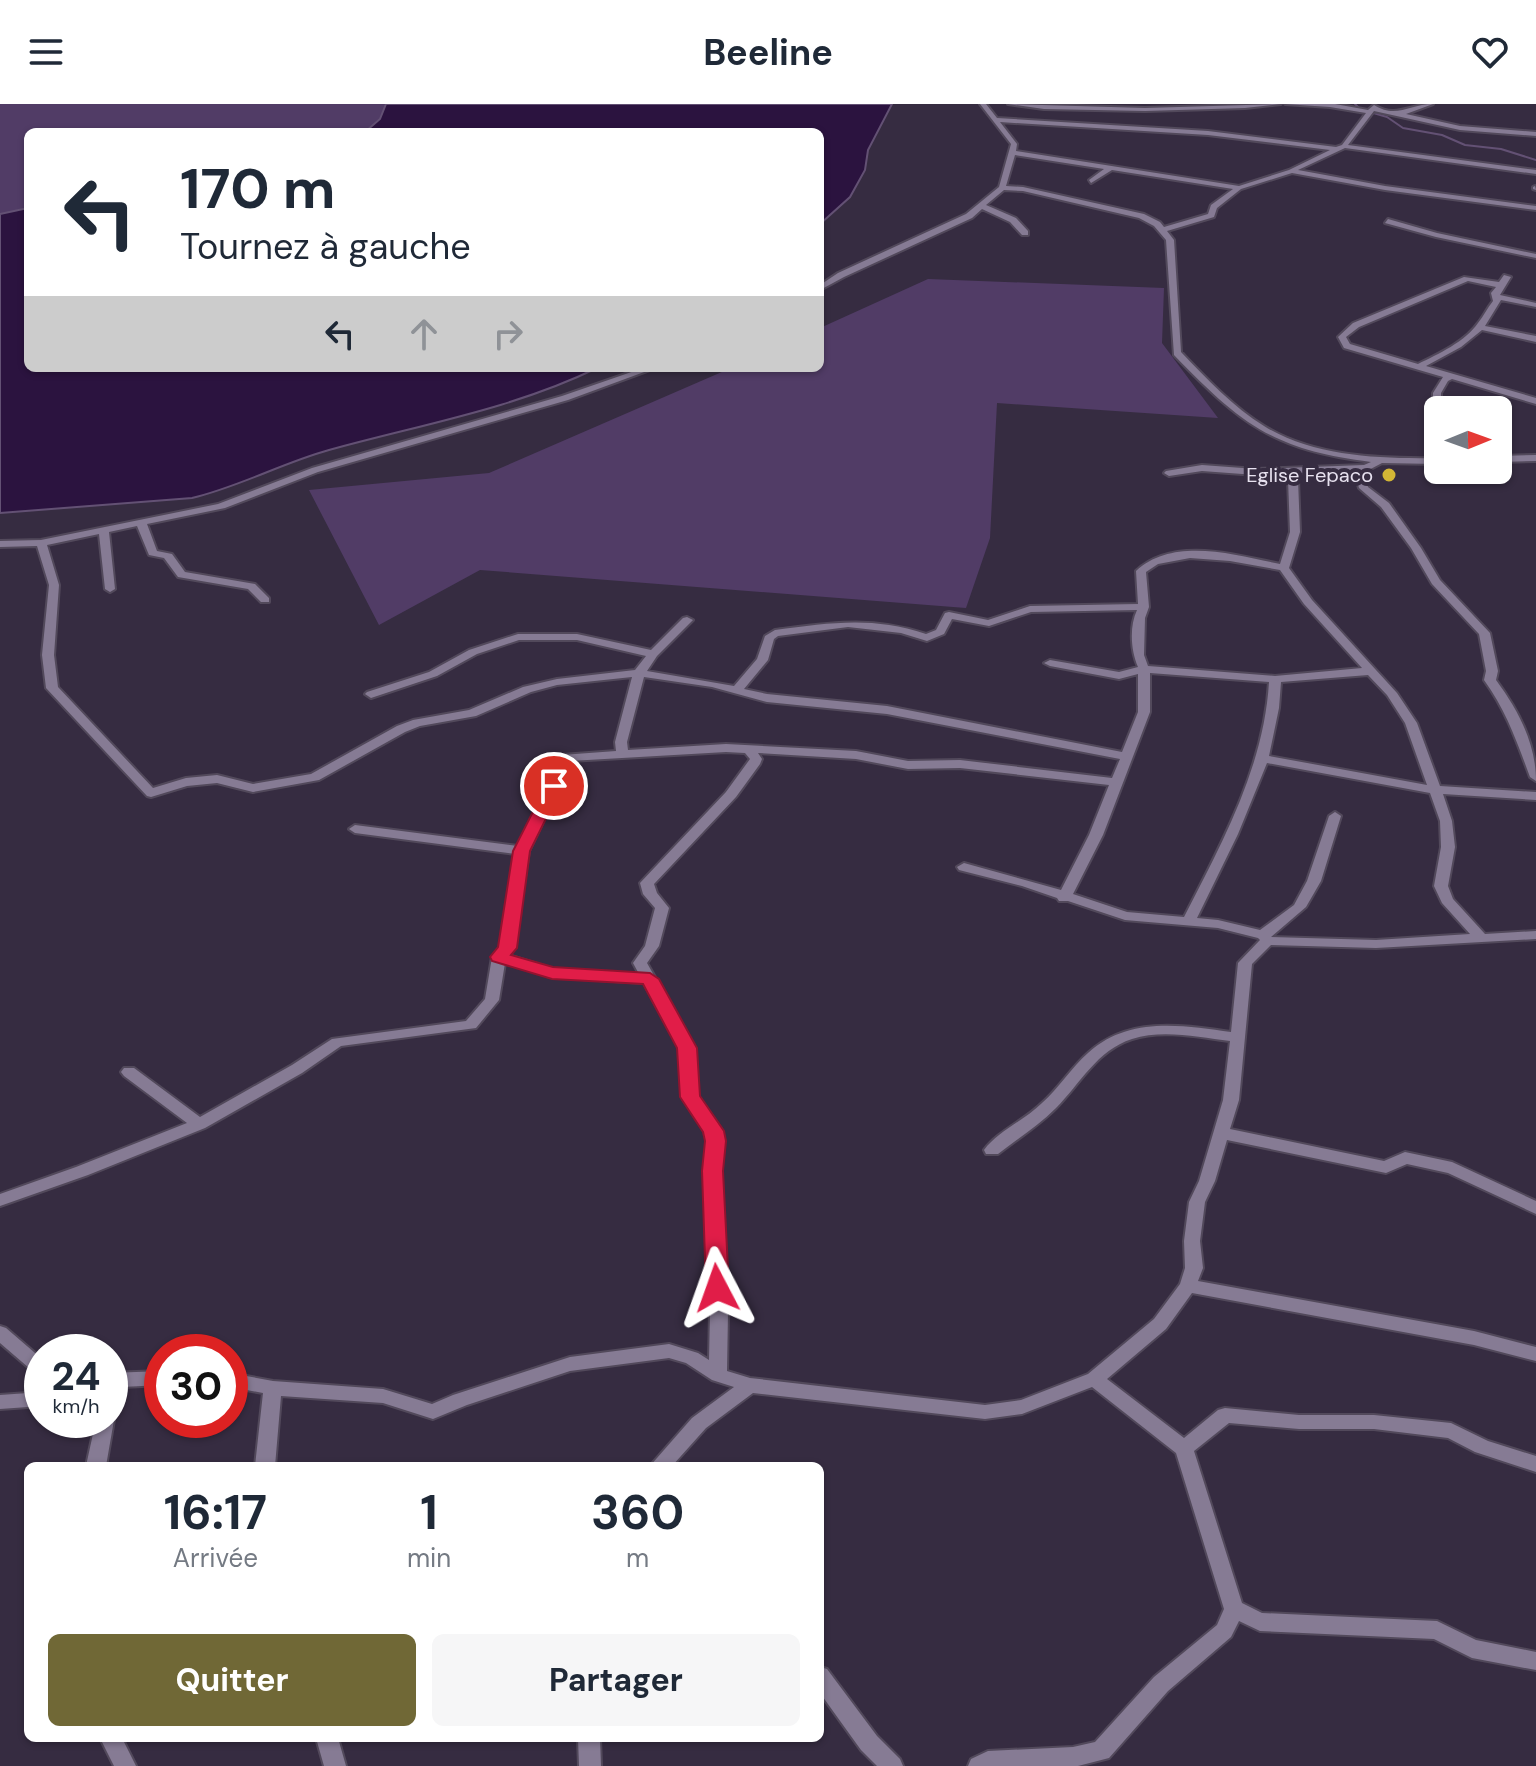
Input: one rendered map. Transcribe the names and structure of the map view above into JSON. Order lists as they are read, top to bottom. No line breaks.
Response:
{"places":["Eglise Fepaco"],"north":"right","page":{"header":"Beeline","turn":["170 m","Tournez à gauche"],"speed":"24 km/h","limit":"30","eta":["16:17","Arrivée","1","min","360","m"],"buttons":["Quitter","Partager"]}}
